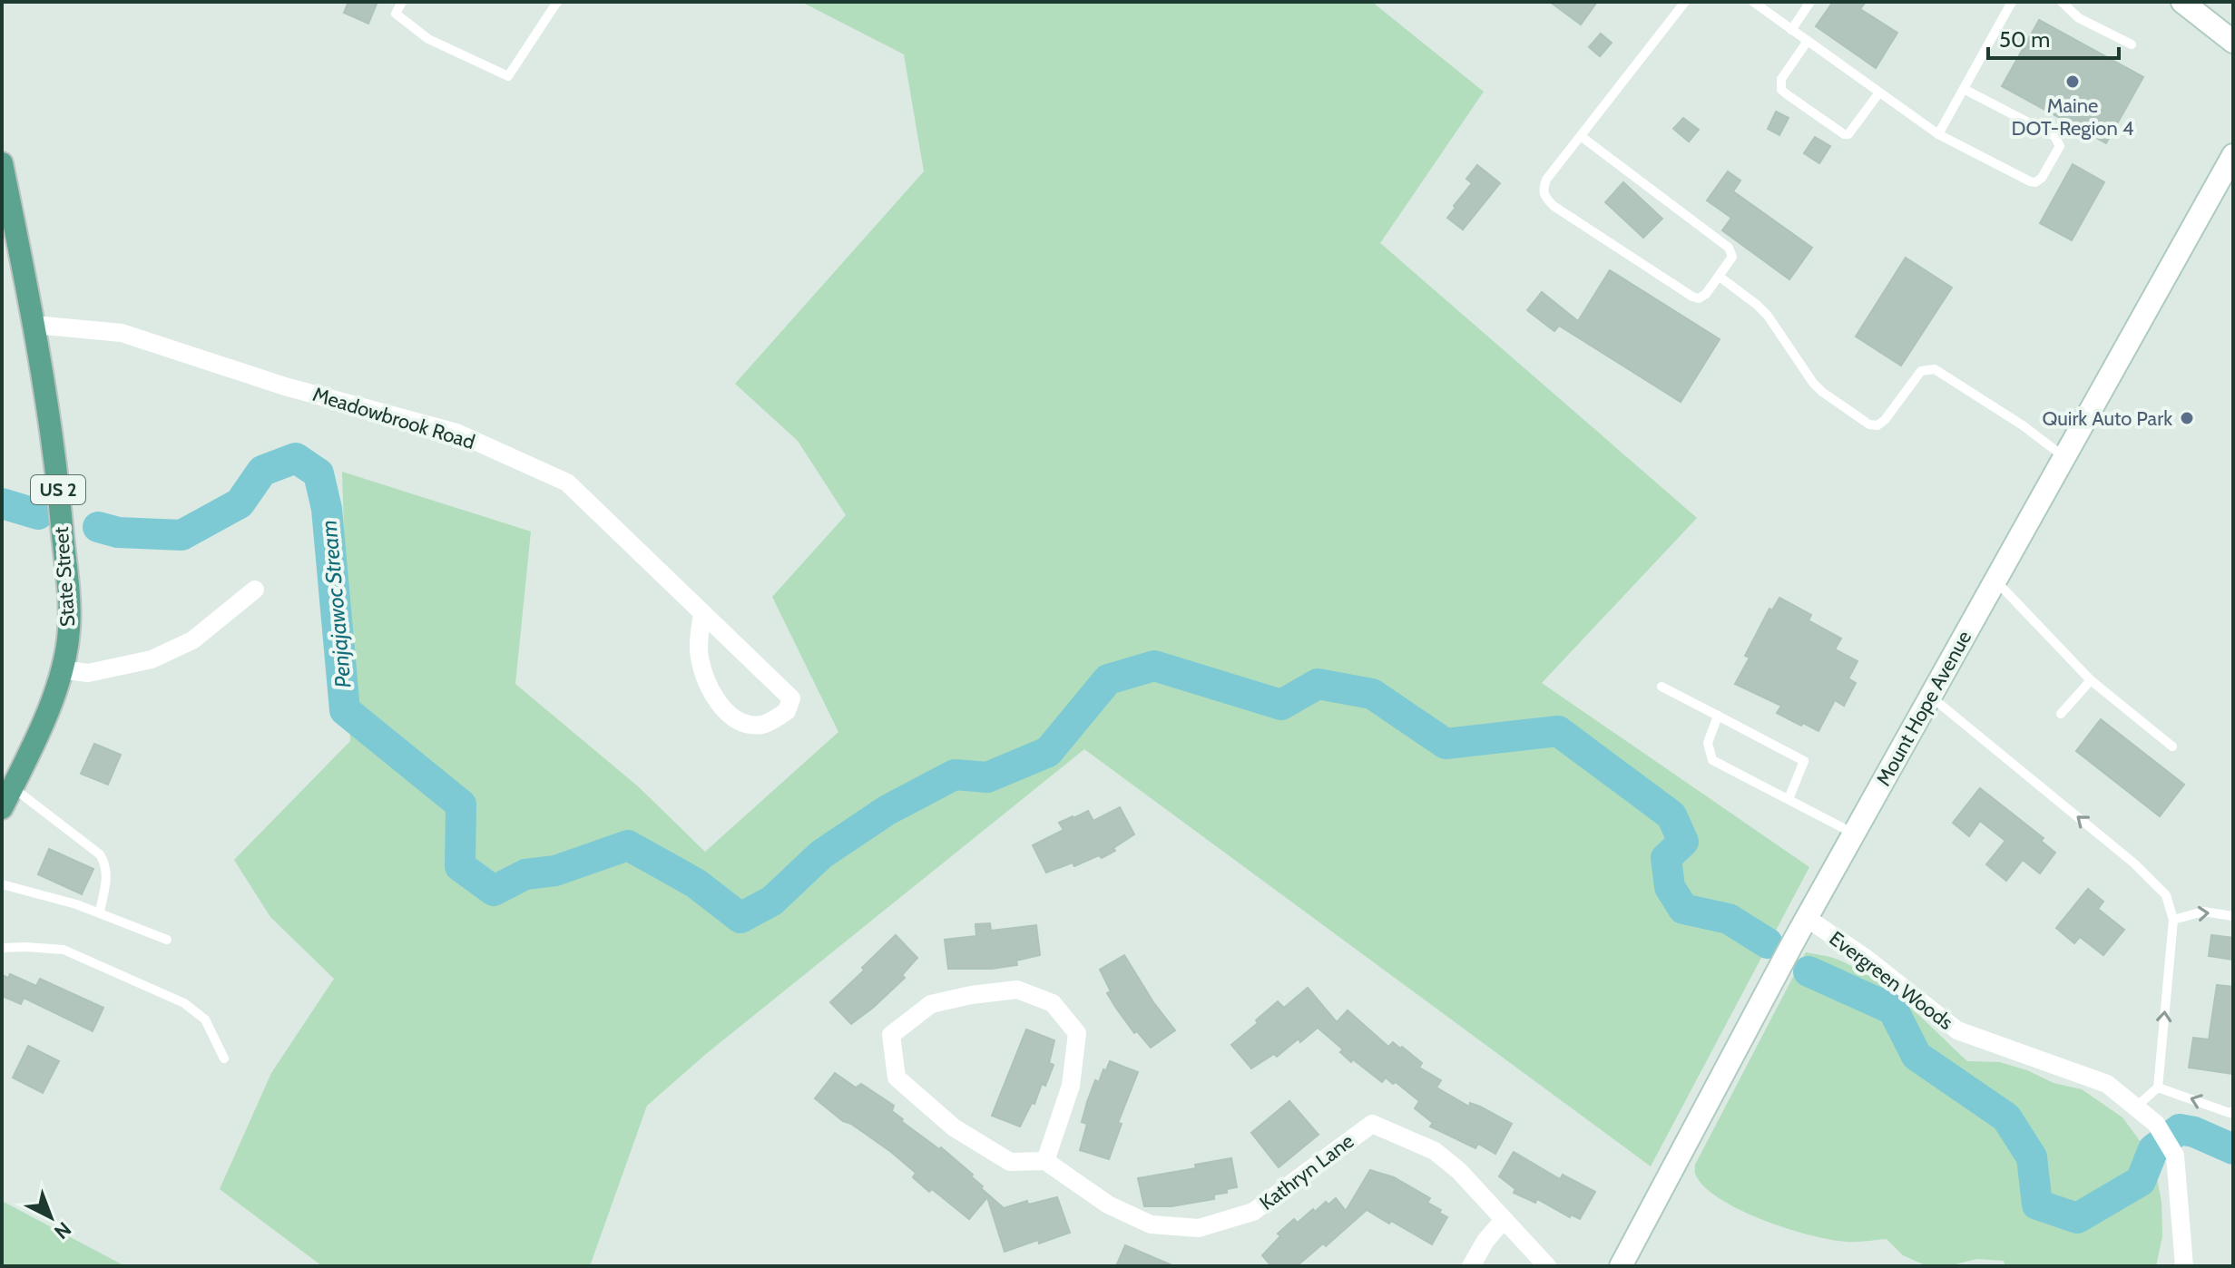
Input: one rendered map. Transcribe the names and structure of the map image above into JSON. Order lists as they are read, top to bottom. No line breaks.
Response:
{"streets":{"main road":["US 2","State Street"],"street":["Meadowbrook Road","Mount Hope Avenue","Evergreen Woods","Kathryn Lane"]},"crossings":[["Meadowbrook Road","State Street"],["Mount Hope Avenue","Evergreen Woods"]],"water":["Penjajawoc Stream"],"places":["Maine DOT-Region 4","Quirk Auto Park"],"scale_bar":"50 m","north":"bottom right"}
